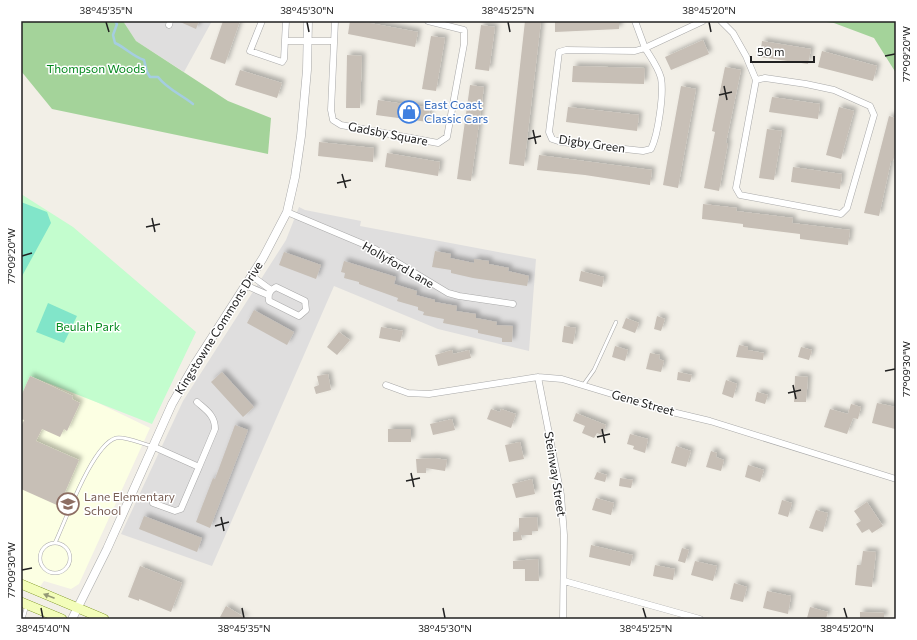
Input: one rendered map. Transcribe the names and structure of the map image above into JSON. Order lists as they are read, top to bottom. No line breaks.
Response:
{"streets":{"street":["Gadsby Square","Digby Green","Hollyford Lane","Kingstowne Commons Drive","Gene Street","Steinway Street"]},"crossings":[["Hollyford Lane","Kingstowne Commons Drive"],["Gene Street","Steinway Street"]],"parks":["Thompson Woods","Beulah Park"],"places":{"shop":["East Coast Classic Cars"],"school or university":["Lane Elementary School"]},"scale_bar":"50 m","coordinates":["38°45'35\"N","38°45'30\"N","38°45'25\"N","38°45'20\"N","77°09'20\"W","77°09'30\"W","38°45'40\"N"]}
